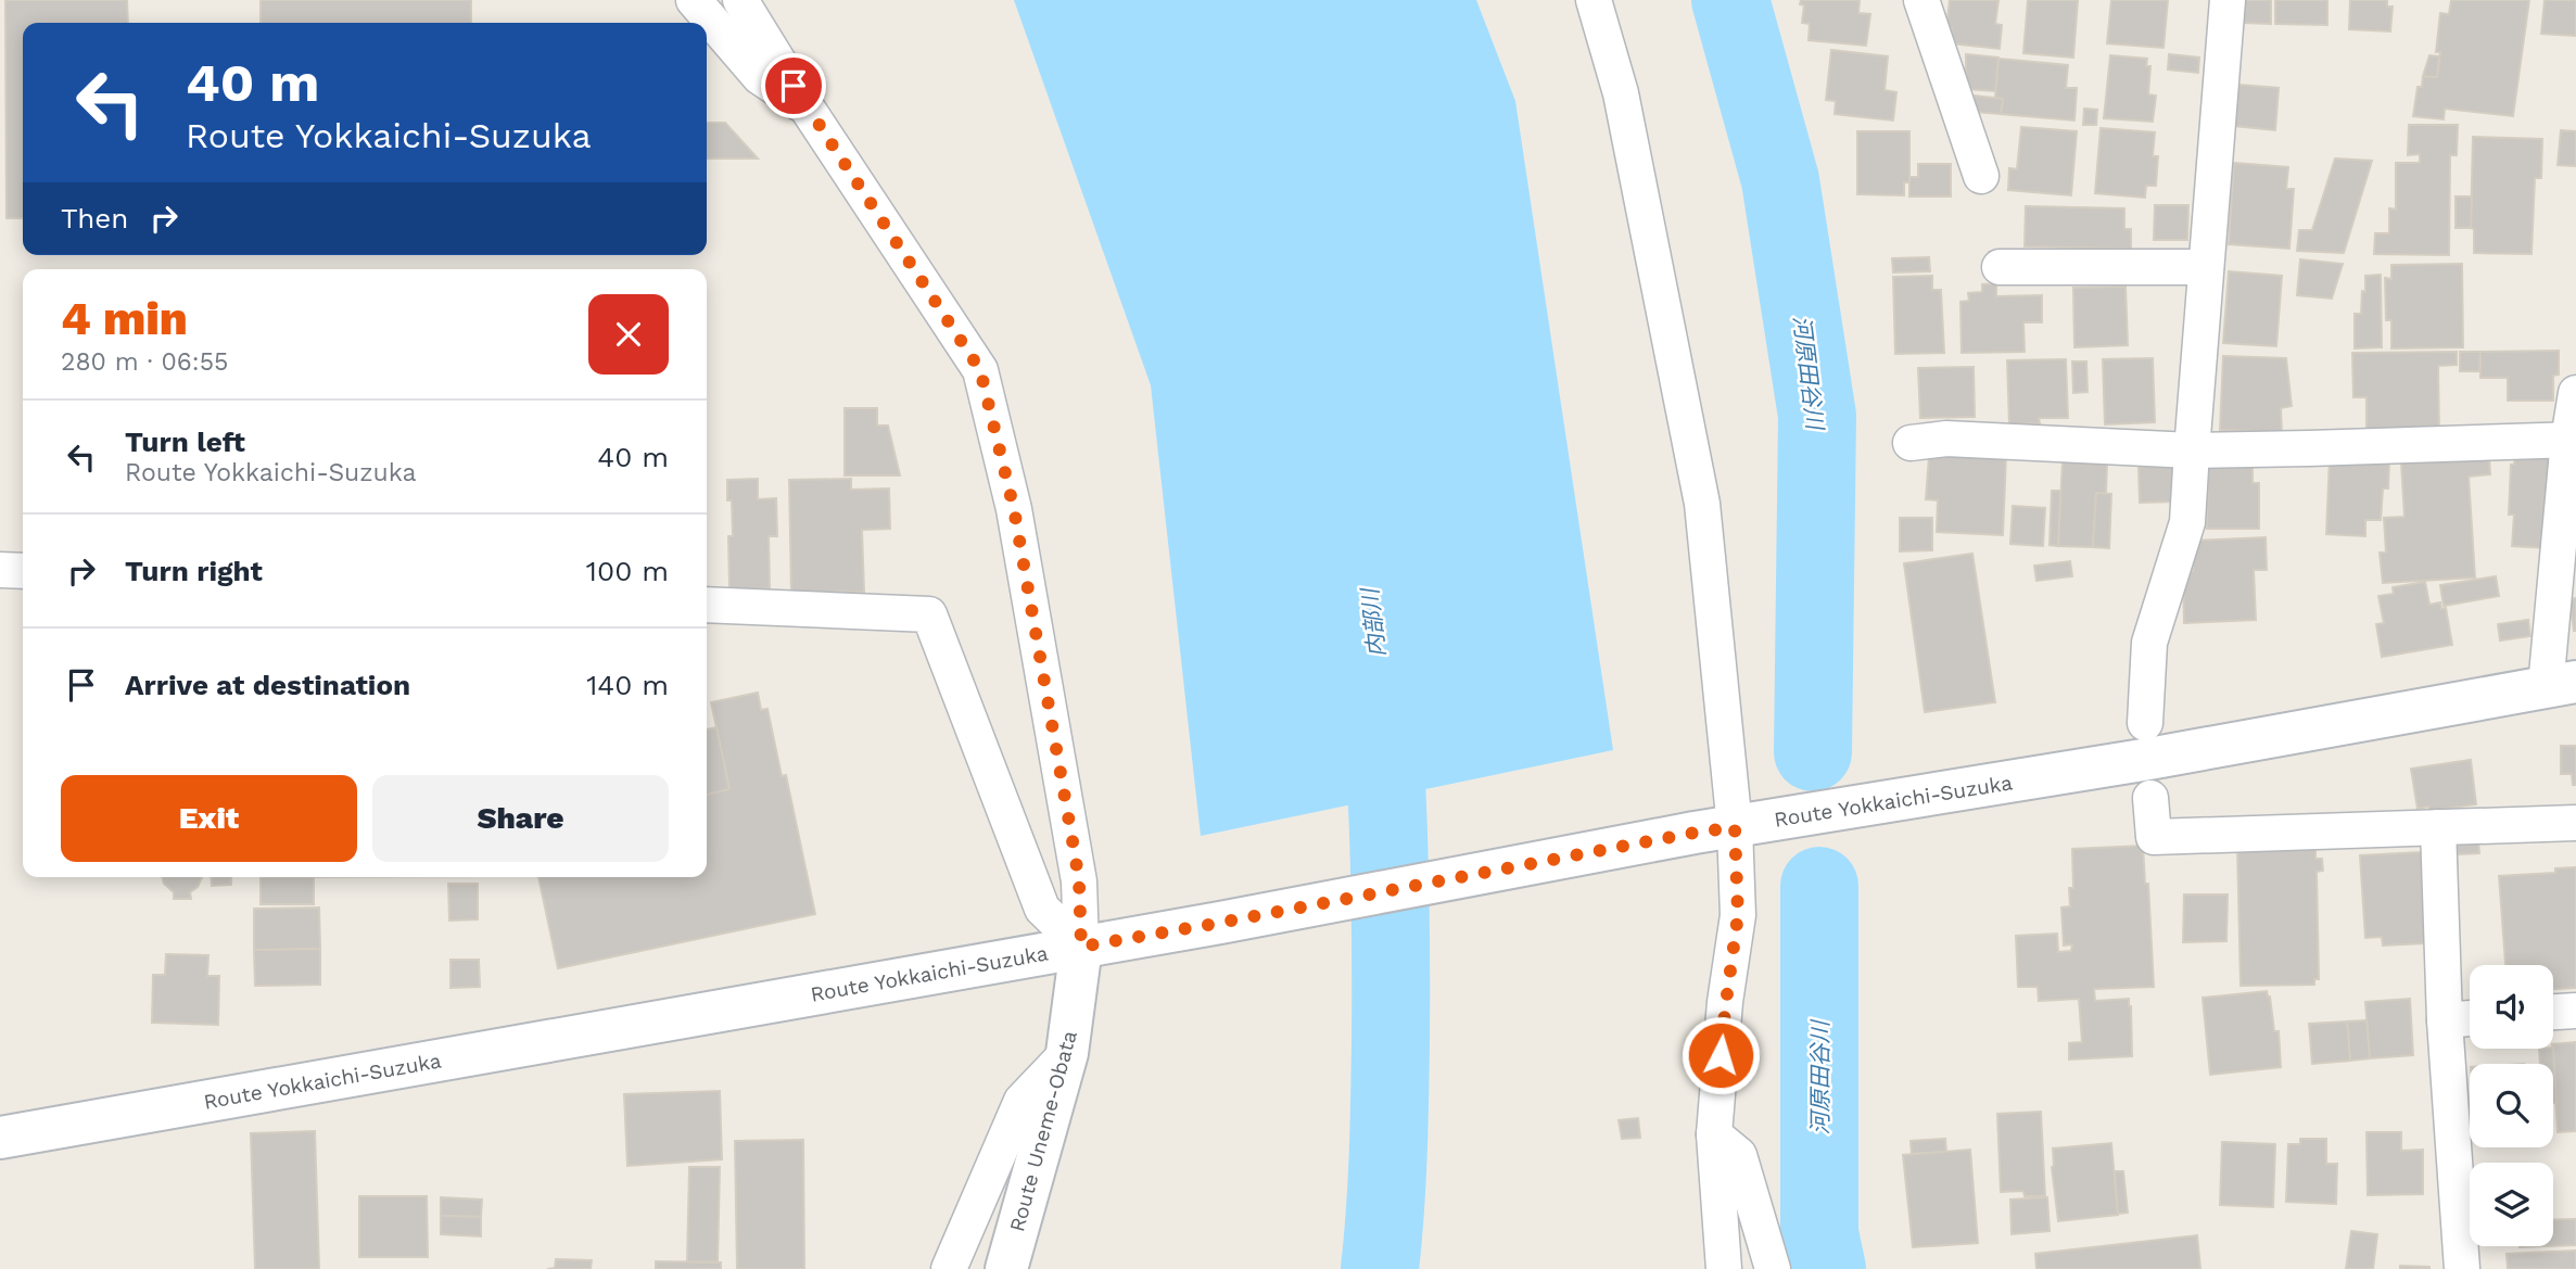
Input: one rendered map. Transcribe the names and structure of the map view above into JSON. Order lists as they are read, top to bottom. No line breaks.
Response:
{"streets":{"main road":["Route Yokkaichi-Suzuka","Route Uneme-Obata"]},"crossings":[["Route Yokkaichi-Suzuka","Route Uneme-Obata"]],"water":["河原田谷川","内部川"],"page":{"turn":["40 m","Route Yokkaichi-Suzuka"],"then":"Then","heading":["4 min","280 m · 06:55"],"list":[{"name":"Turn left","note":"Route Yokkaichi-Suzuka","value":"40 m"},{"name":"Turn right","value":"100 m"},{"name":"Arrive at destination","value":"140 m"}],"buttons":["Exit","Share"]}}
